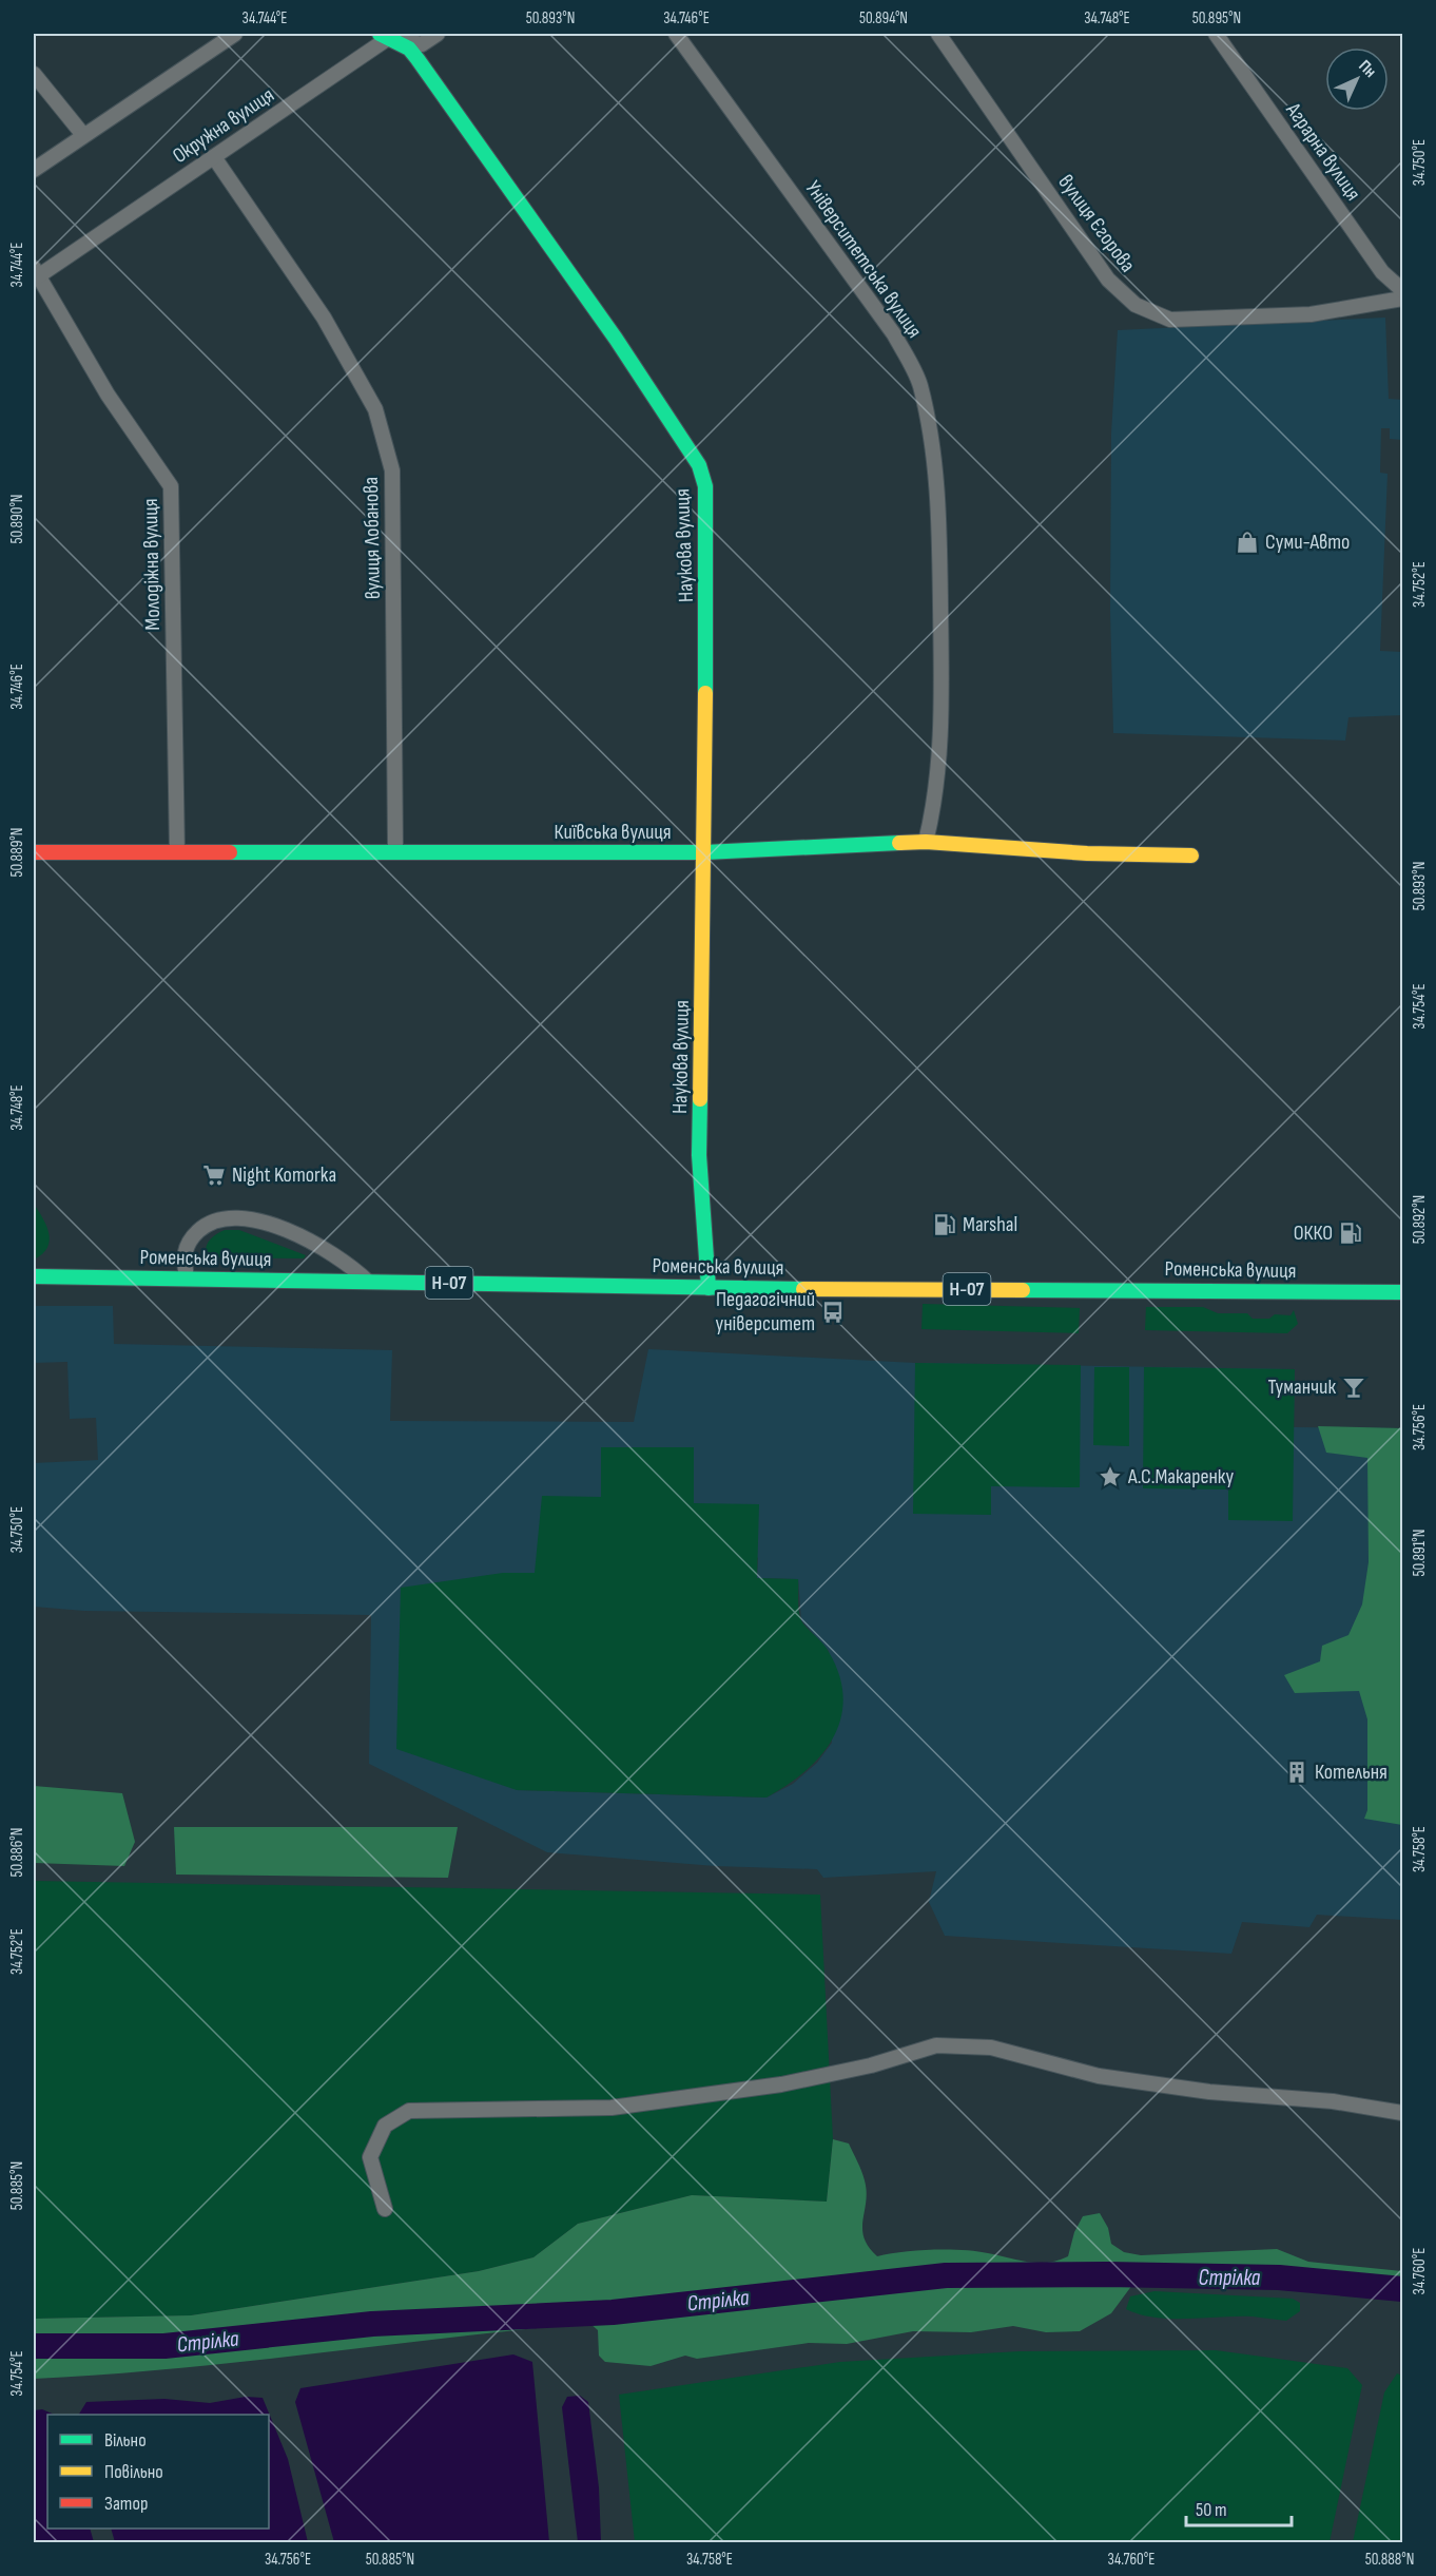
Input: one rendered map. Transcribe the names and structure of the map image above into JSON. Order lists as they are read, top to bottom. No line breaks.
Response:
{"streets":{"street":["Окружна вулиця","Аграрна вулиця","вулиця Єгорова","Університетська вулиця","вулиця Лобанова","Наукова вулиця","Молодіжна вулиця","Київська вулиця","Роменська вулиця","Н-07"]},"crossings":[["Окружна вулиця","вулиця Лобанова"],["Окружна вулиця","Наукова вулиця"],["Окружна вулиця","Молодіжна вулиця"],["Університетська вулиця","Київська вулиця"],["вулиця Лобанова","Київська вулиця"],["Наукова вулиця","Київська вулиця"],["Наукова вулиця","Роменська вулиця"],["Молодіжна вулиця","Київська вулиця"]],"water":["Стрілка"],"places":{"shop":["Суми-Авто"],"supermarket":["Night Komorka"],"fuel station":["Marshal","ОККО"],"bus stop":["Педагогічний університет"],"bar":["Туманчик"],"place":["А.С.Макаренку"],"building":["Котельня"]},"legend":["Вільно","Повільно","Затор"],"scale_bar":"50 m","north":"top right","coordinates":["34.744°E","50.893°N","34.746°E","50.894°N","34.748°E","50.895°N","34.750°E","50.890°N","34.752°E","50.889°N","34.754°E","50.892°N","34.756°E","50.891°N","34.758°E","50.886°N","50.885°N","34.760°E","50.888°N"]}
